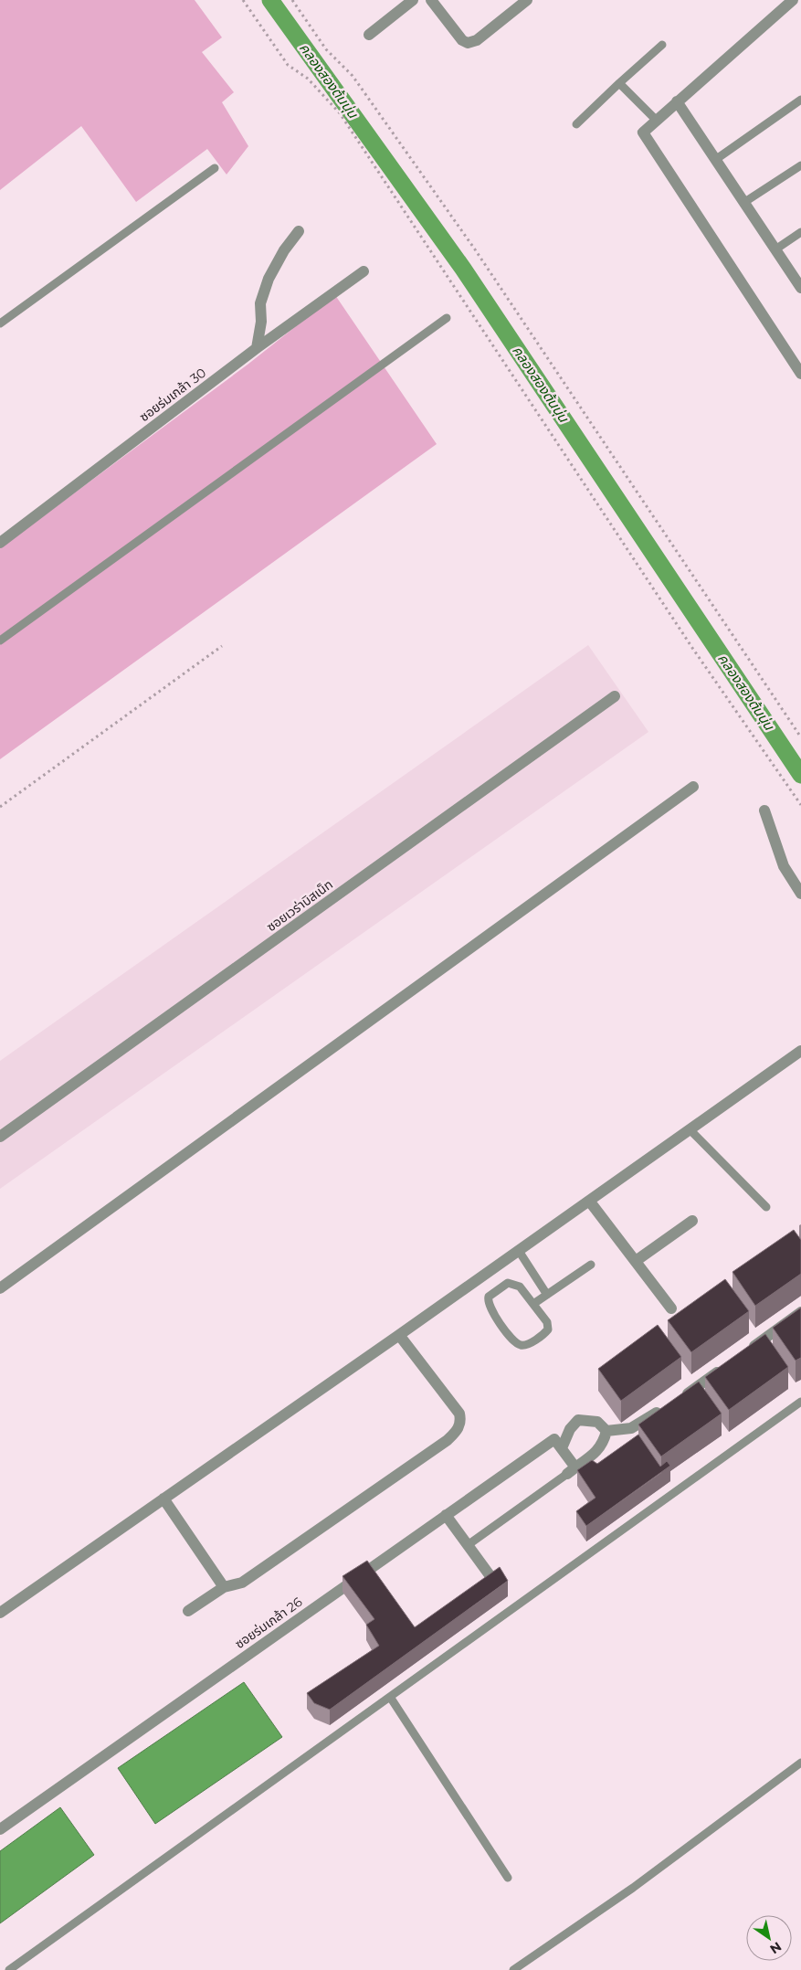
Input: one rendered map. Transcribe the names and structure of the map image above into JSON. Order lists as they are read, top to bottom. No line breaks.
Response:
{"streets":{"street":["ซอยร่มเกล้า 30","ซอยเวร่าบิสเน็ท","ซอยร่มเกล้า 26"]},"water":["คลองสองต้นนุ่น"],"north":"bottom right"}
